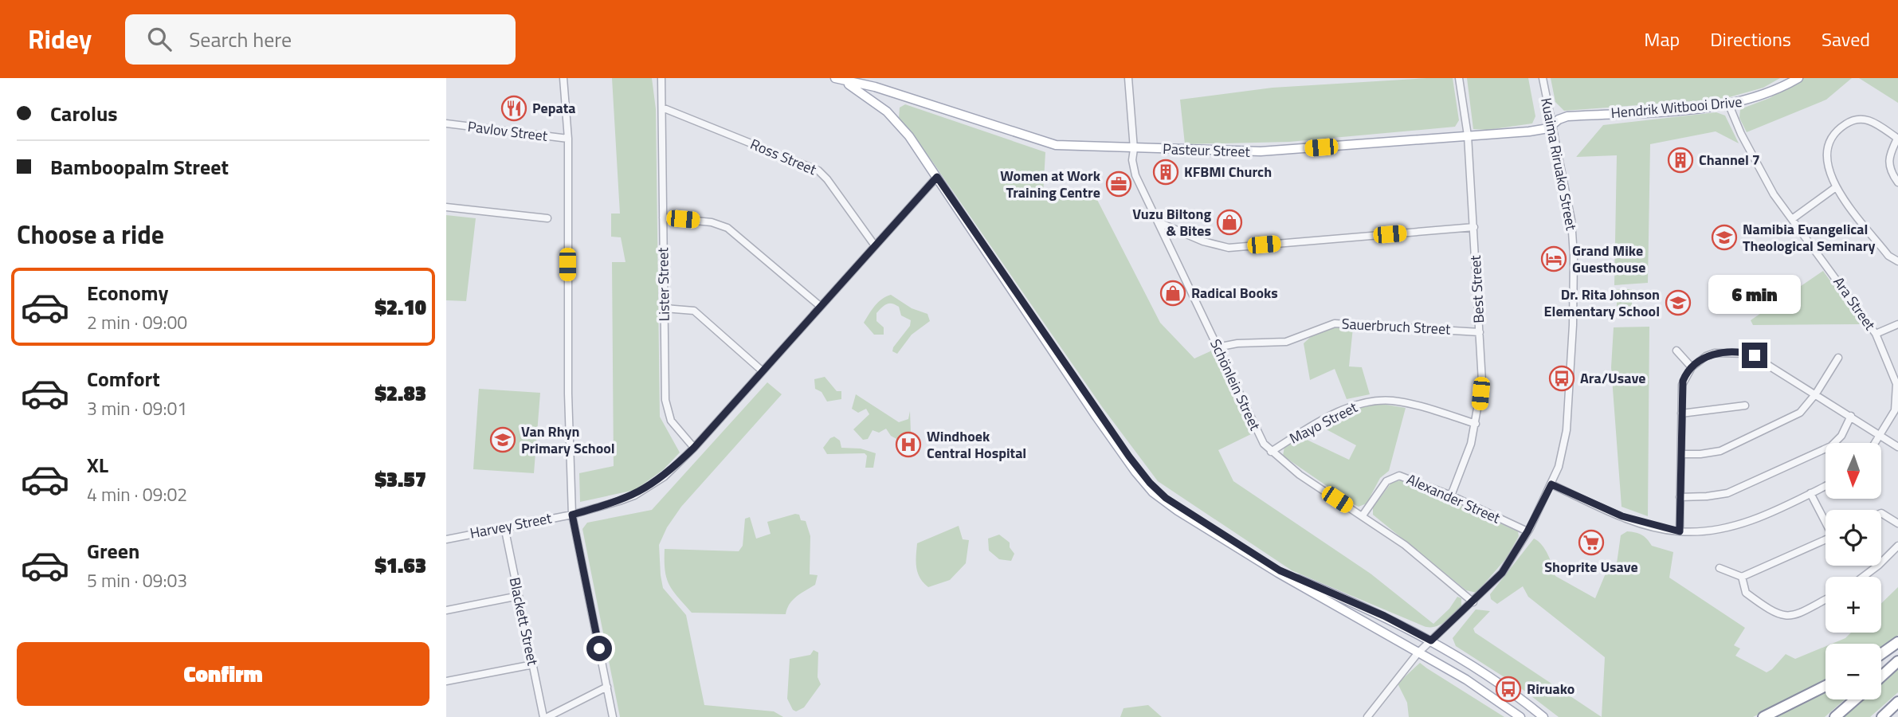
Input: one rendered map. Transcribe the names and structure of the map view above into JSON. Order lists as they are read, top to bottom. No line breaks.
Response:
{"streets":{"main road":["Hendrik Witbooi Drive","Pasteur Street"],"street":["Pavlov Street","Ross Street","Kuaima Riruako Street","Lister Street","Best Street","Ara Street","Sauerbruch Street","Schönlein Street","Mayo Street","Alexander Street","Harvey Street","Blackett Street"]},"crossings":[["Hendrik Witbooi Drive","Pasteur Street"],["Hendrik Witbooi Drive","Kuaima Riruako Street"],["Hendrik Witbooi Drive","Ara Street"],["Pasteur Street","Kuaima Riruako Street"],["Pasteur Street","Best Street"],["Pasteur Street","Schönlein Street"],["Ross Street","Lister Street"],["Ross Street","Harvey Street"],["Kuaima Riruako Street","Schönlein Street"],["Kuaima Riruako Street","Alexander Street"],["Lister Street","Harvey Street"],["Best Street","Sauerbruch Street"],["Best Street","Mayo Street"],["Best Street","Alexander Street"],["Sauerbruch Street","Schönlein Street"],["Schönlein Street","Mayo Street"],["Schönlein Street","Alexander Street"],["Harvey Street","Blackett Street"]],"places":{"restaurant":["Pepata"],"building":["Channel 7","KFBMI Church"],"office":["Women at Work Training Centre"],"shop":["Vuzu Biltong & Bites","Radical Books"],"school or university":["Namibia Evangelical Theological Seminary","Dr. Rita Johnson Elementary School","Van Rhyn Primary School"],"hotel":["Grand Mike Guesthouse"],"bus stop":["Ara/Usave","Riruako"],"hospital":["Windhoek Central Hospital"],"supermarket":["Shoprite Usave"]},"north":"bottom","page":{"header":"Ridey","search":"Search here","nav":["Map","Directions","Saved"],"banner":["Carolus","Bamboopalm Street"],"heading":"Choose a ride","list":[{"name":"Economy","note":"2 min · 09:00","value":"$2.10"},{"name":"Comfort","note":"3 min · 09:01","value":"$2.83"},{"name":"XL","note":"4 min · 09:02","value":"$3.57"},{"name":"Green","note":"5 min · 09:03","value":"$1.63"}],"bubble":"6 min","map_buttons":["+","−"],"buttons":"Confirm"}}
